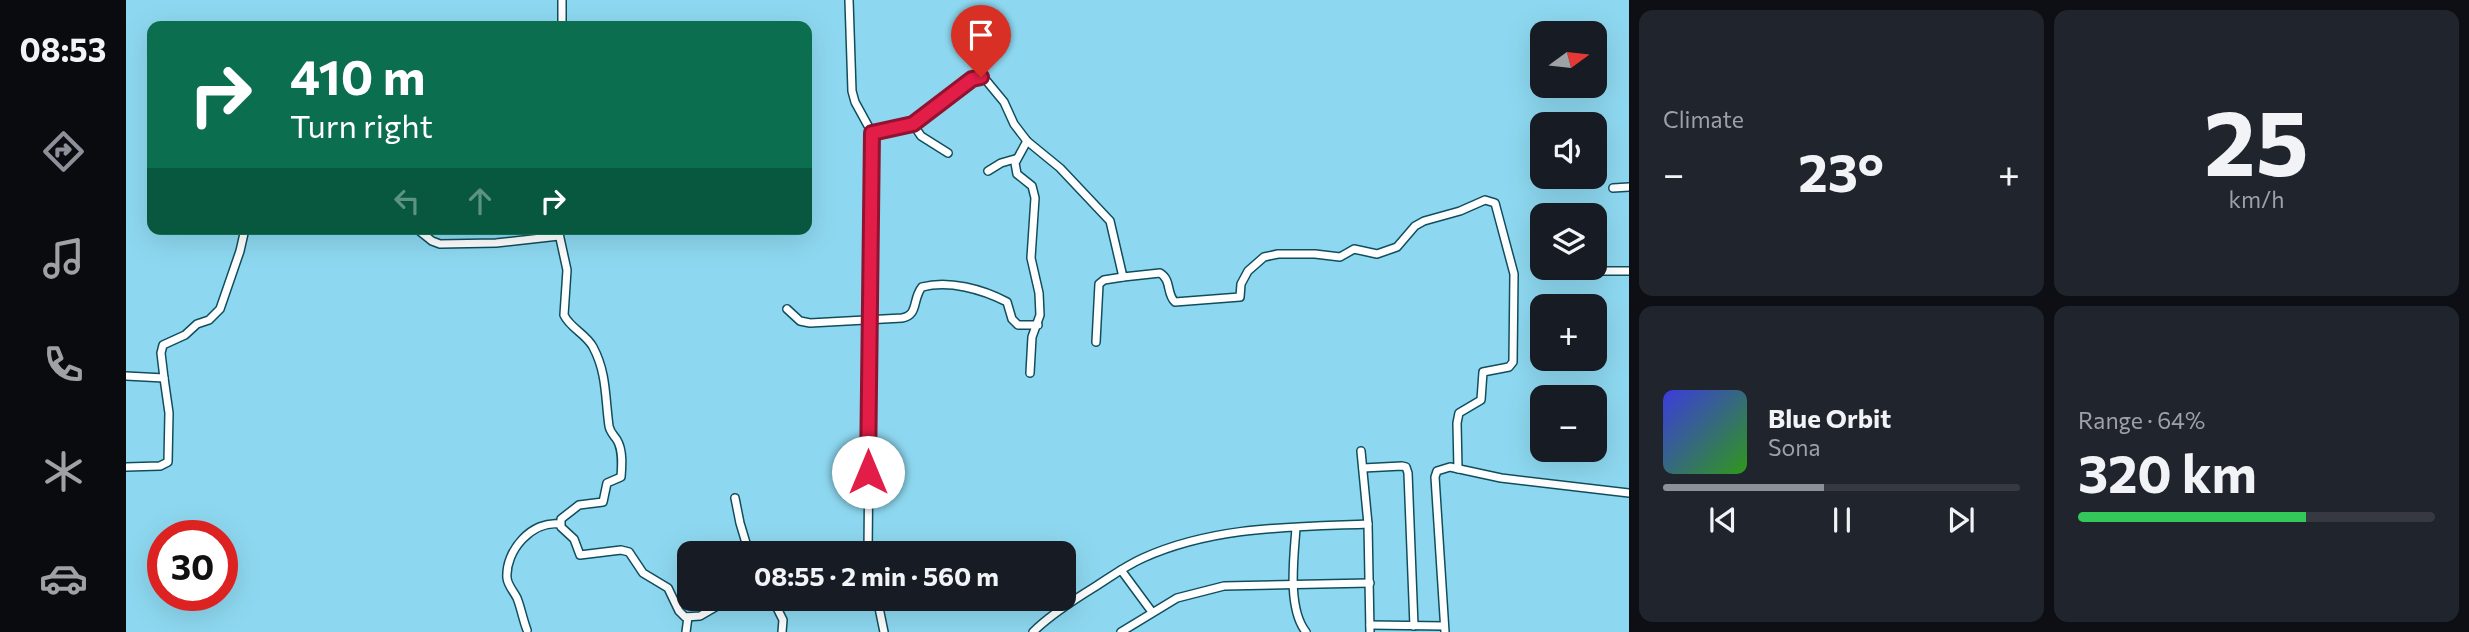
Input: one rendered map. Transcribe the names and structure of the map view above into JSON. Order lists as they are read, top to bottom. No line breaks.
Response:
{"north":"right","page":{"tabs":"08:53","tile":["Climate",["25","km/h"],["Range · 64%","320 km"]],"map_buttons":["+","−"],"turn":["410 m","Turn right"],"heat":["−","23°","+"],"song":["Blue Orbit","Sona"],"limit":"30","trip":"08:55 · 2 min · 560 m"}}
